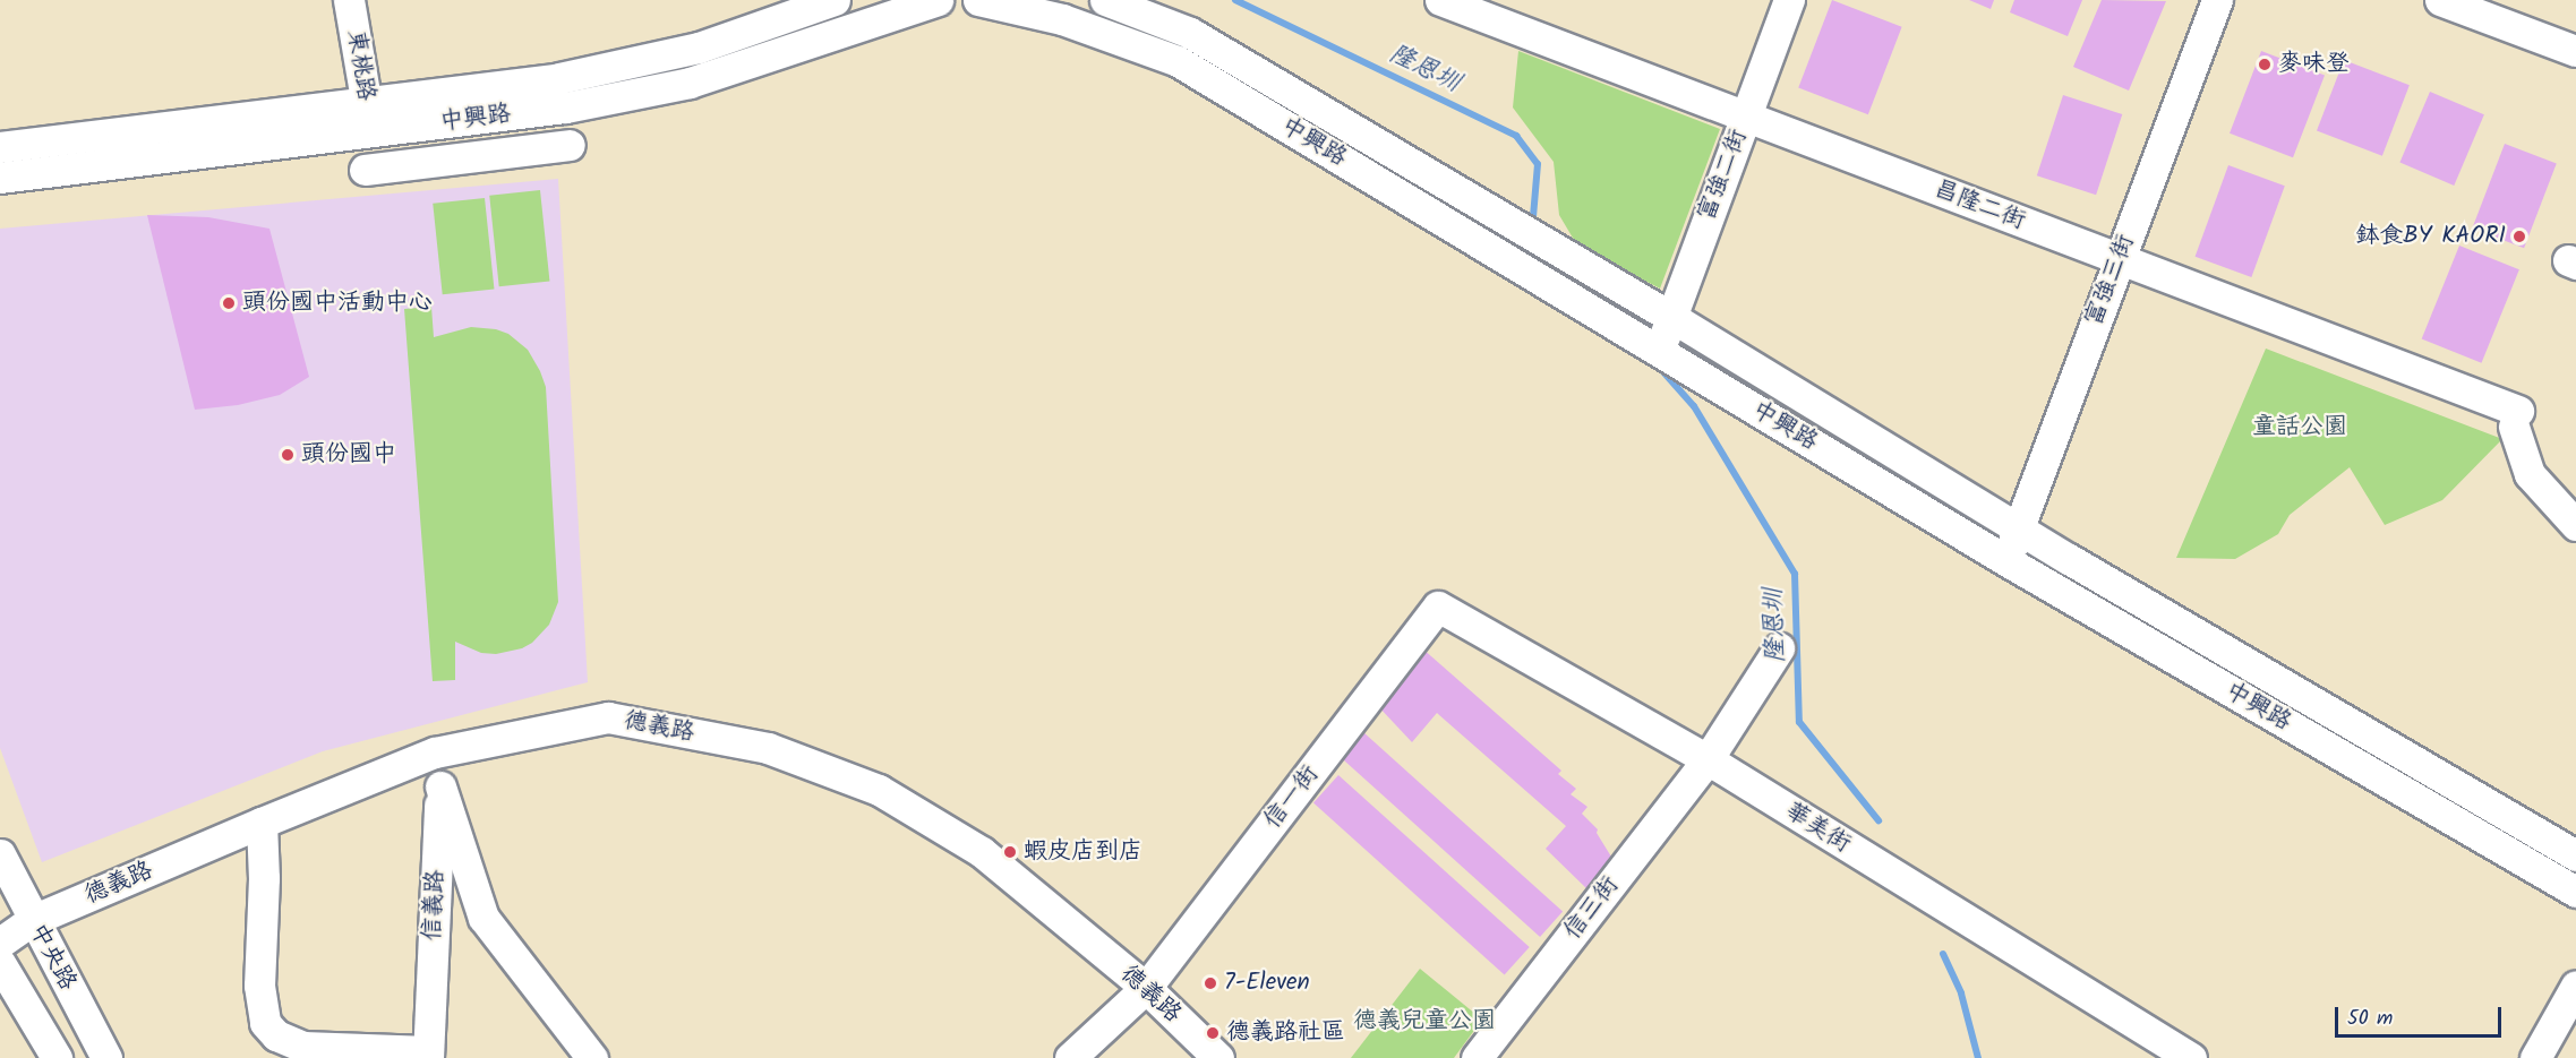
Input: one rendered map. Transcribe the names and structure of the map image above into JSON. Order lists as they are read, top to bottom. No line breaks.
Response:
{"streets":{"street":["東桃路","中興路","富強二街","昌隆二街","富強三街","德義路","信一街","華美街","信義路","信三街","中央路"]},"crossings":[["東桃路","中興路"],["中興路","富強二街"],["中興路","富強三街"],["富強二街","昌隆二街"],["昌隆二街","富強三街"],["德義路","信一街"],["德義路","信義路"],["德義路","中央路"],["信一街","華美街"],["華美街","信三街"]],"water":["隆恩圳"],"parks":["童話公園","德義兒童公園"],"places":["麥味登","鉢食BY KAORI","頭份國中活動中心","頭份國中","蝦皮店到店","7-Eleven","德義路社區"],"scale_bar":"50 m"}
